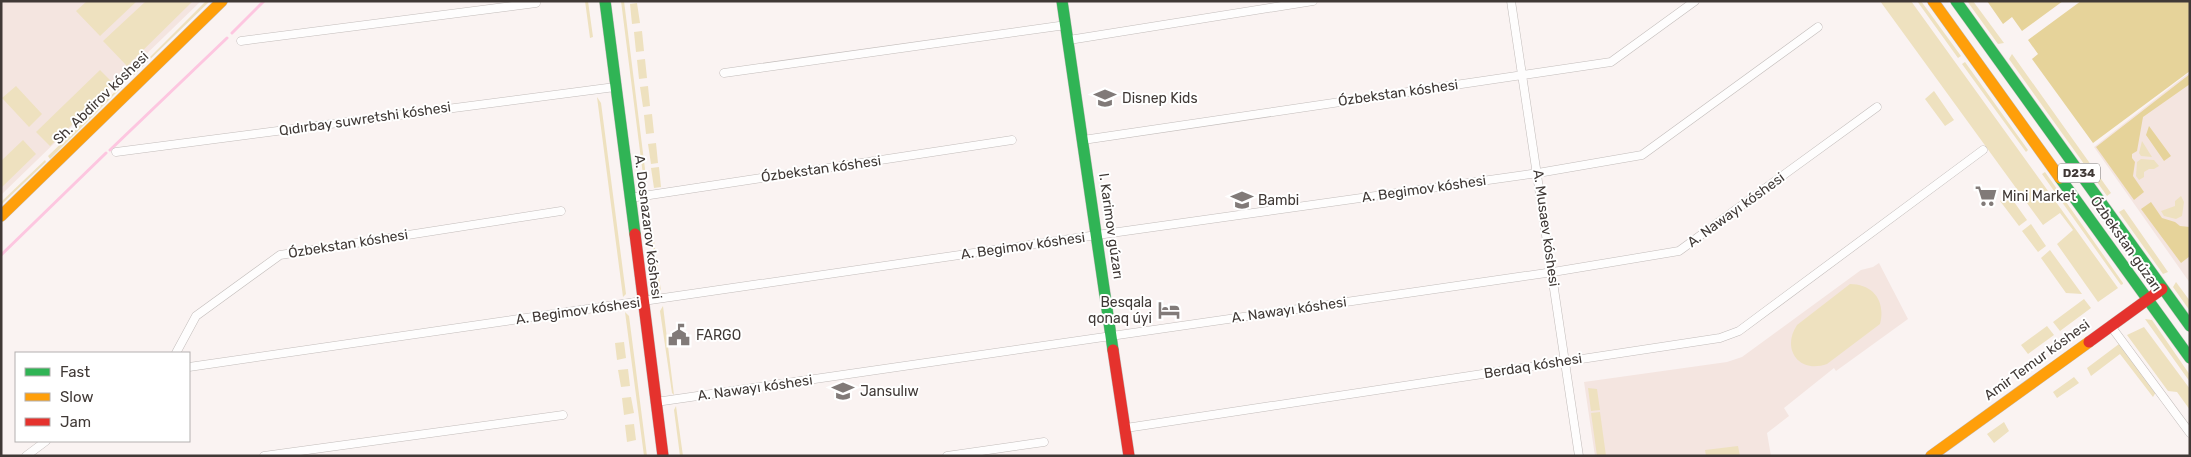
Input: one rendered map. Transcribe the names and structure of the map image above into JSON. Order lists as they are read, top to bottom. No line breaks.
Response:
{"streets":{"main road":["Sh. Abdirov kóshesi","D234","I. Karimov gúzarı","A. Dosnazarov kóshesi","Ózbekstan gúzarı","Amir Temur kóshesi"],"street":["Ózbekstan kóshesi","Qıdırbay suwretshi kóshesi","A. Begimov kóshesi","A. Nawayı kóshesi","A. Musaev kóshesi","Berdaq kóshesi"]},"crossings":[["Ózbekstan kóshesi","I. Karimov gúzarı"],["Ózbekstan kóshesi","A. Dosnazarov kóshesi"],["Ózbekstan kóshesi","A. Musaev kóshesi"],["Qıdırbay suwretshi kóshesi","A. Dosnazarov kóshesi"],["A. Begimov kóshesi","I. Karimov gúzarı"],["A. Begimov kóshesi","A. Dosnazarov kóshesi"],["A. Begimov kóshesi","A. Musaev kóshesi"],["A. Nawayı kóshesi","I. Karimov gúzarı"],["A. Nawayı kóshesi","A. Dosnazarov kóshesi"],["A. Nawayı kóshesi","A. Musaev kóshesi"],["I. Karimov gúzarı","Berdaq kóshesi"],["A. Musaev kóshesi","Berdaq kóshesi"],["Ózbekstan gúzarı","Amir Temur kóshesi"]],"places":{"school or university":["Disnep Kids","Bambi","Jansulıw"],"supermarket":["Mini Market"],"hotel":["Besqala qonaq úyi"],"public building":["FARGO"]},"legend":["Fast","Slow","Jam"]}
